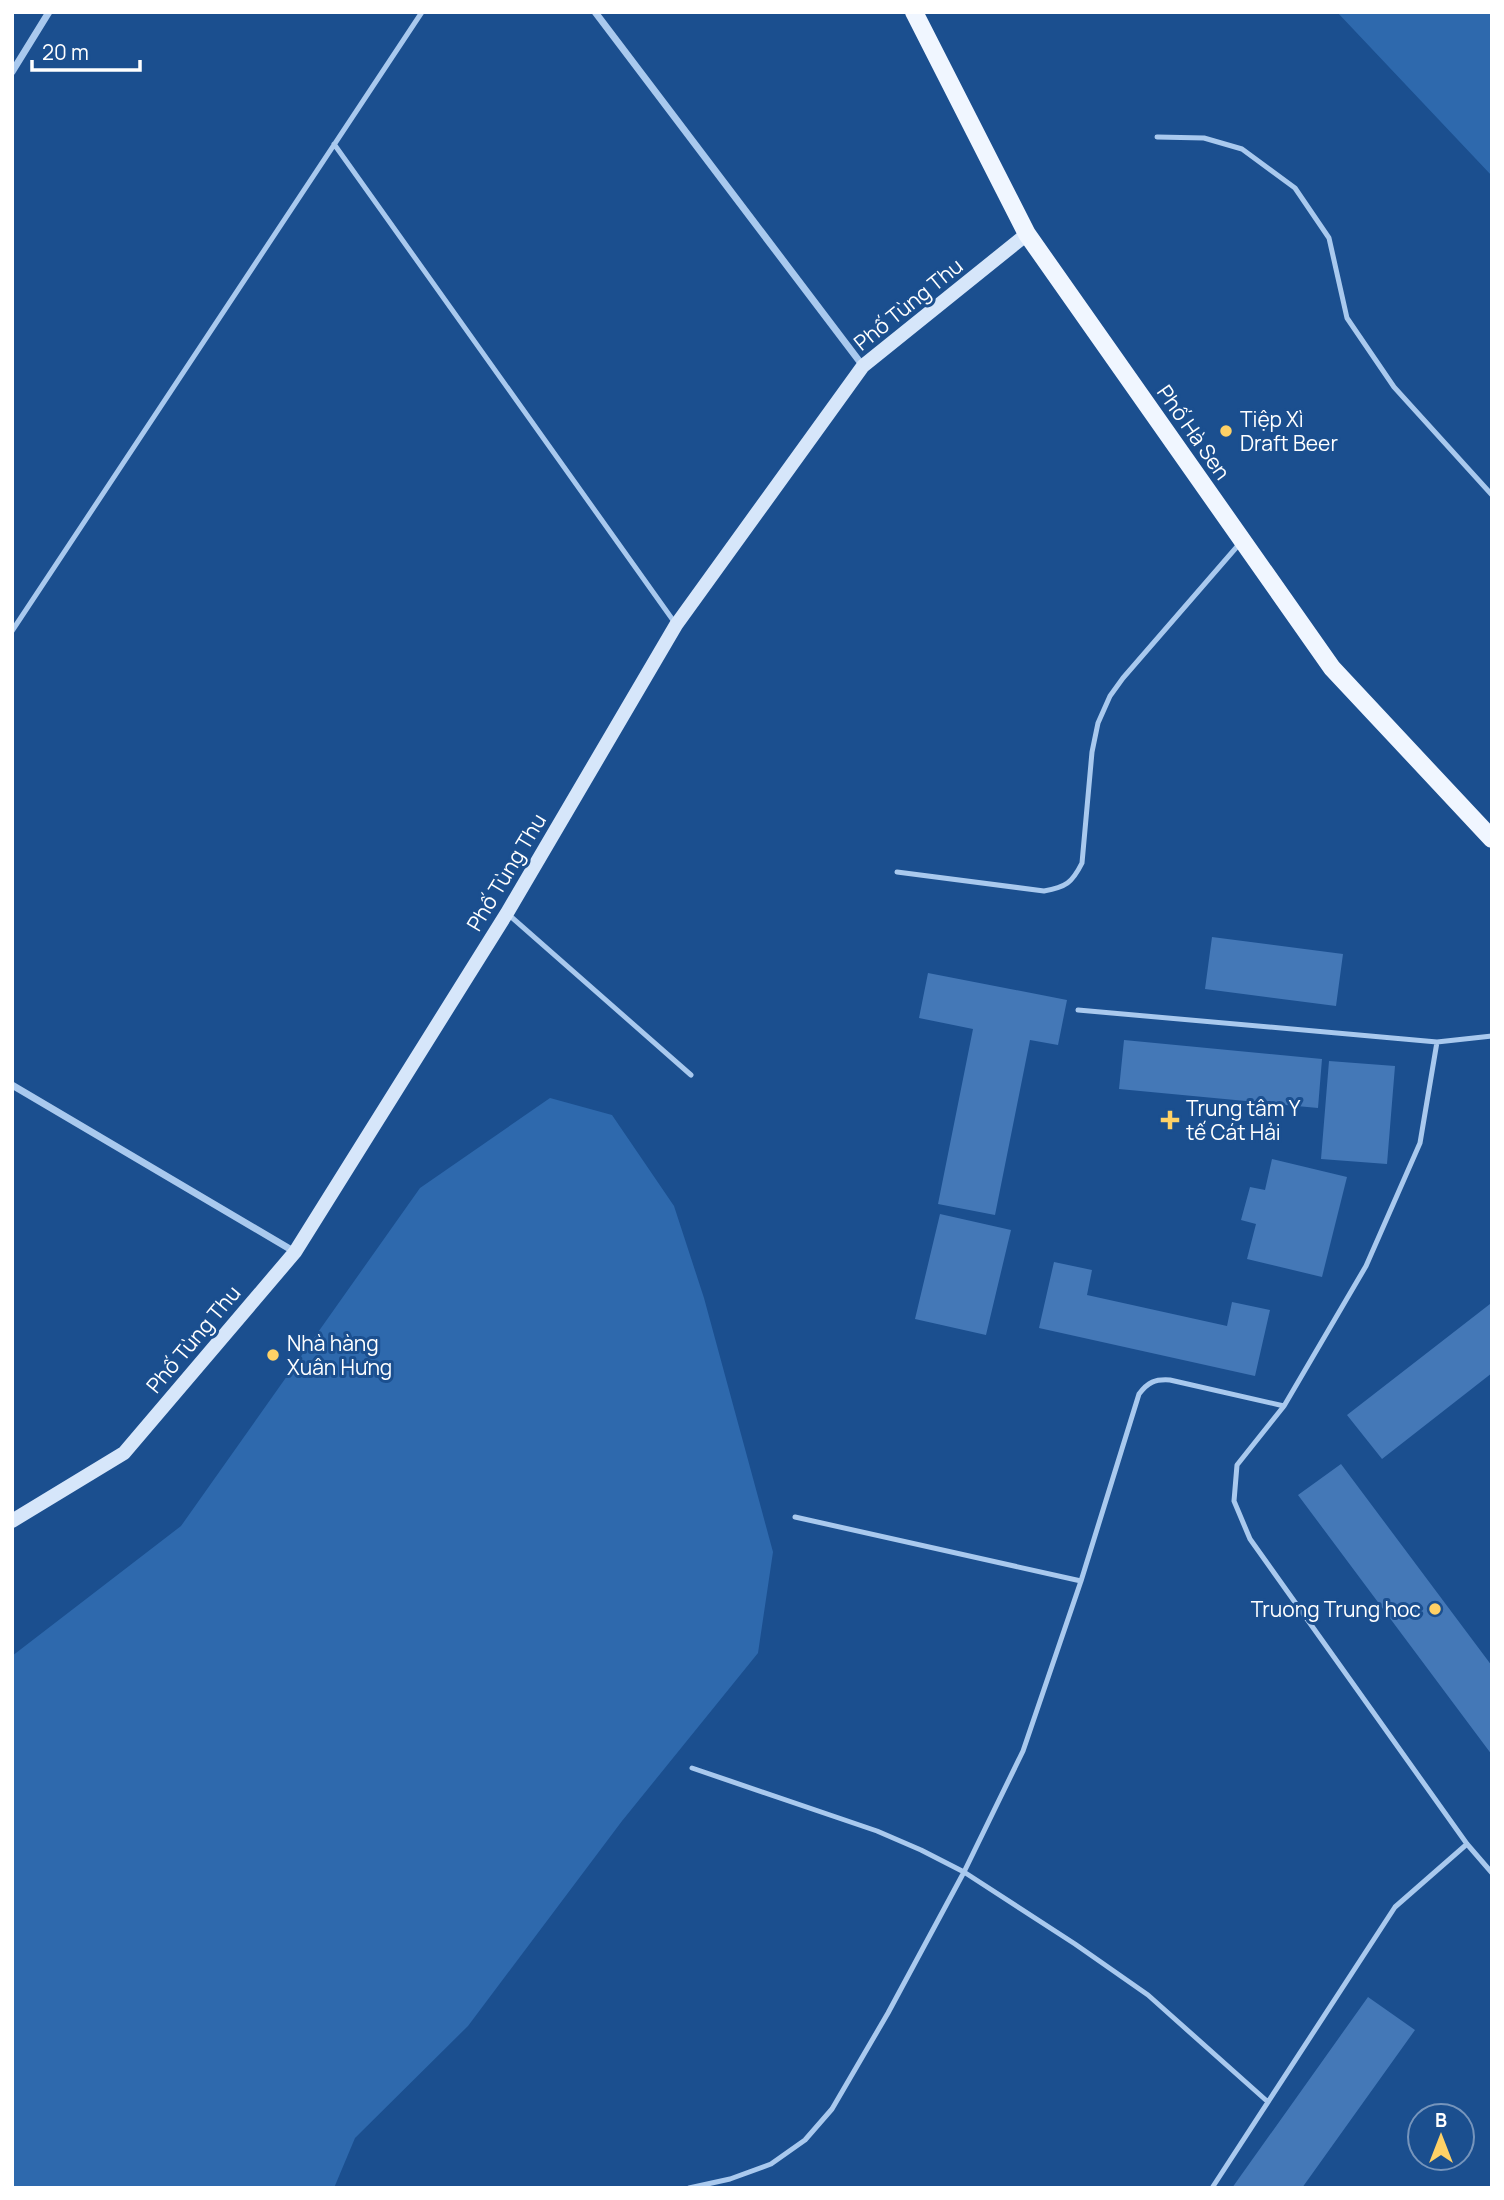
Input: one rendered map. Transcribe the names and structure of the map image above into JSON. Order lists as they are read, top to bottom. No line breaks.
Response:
{"streets":{"main road":["Phố Tùng Thu","Phố Hà Sen"]},"crossings":[["Phố Tùng Thu","Phố Hà Sen"]],"places":{"other":["Tiệp Xì Draft Beer","Nhà hàng Xuân Hưng","Truong Trung hoc"],"health":["Trung tâm Y tế Cát Hải"]},"scale_bar":"20 m","north":"top"}
